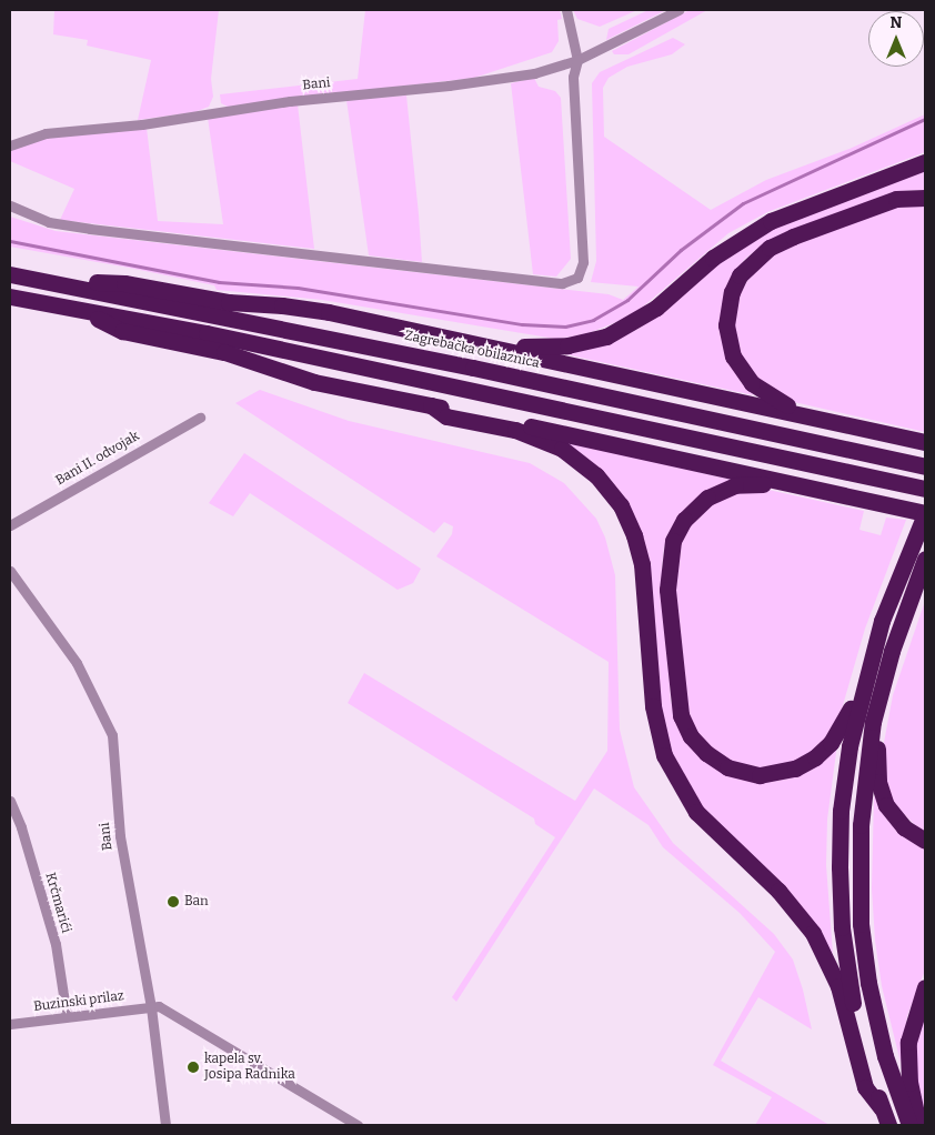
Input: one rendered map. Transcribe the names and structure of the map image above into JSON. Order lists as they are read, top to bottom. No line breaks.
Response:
{"streets":{"highway":["Zagrebačka obilaznica"],"street":["Bani","Bani II. odvojak","Krčmarići","Buzinski prilaz"]},"crossings":[["Bani","Buzinski prilaz"],["Krčmarići","Buzinski prilaz"]],"places":["Ban","kapela sv. Josipa Radnika"],"north":"top"}
